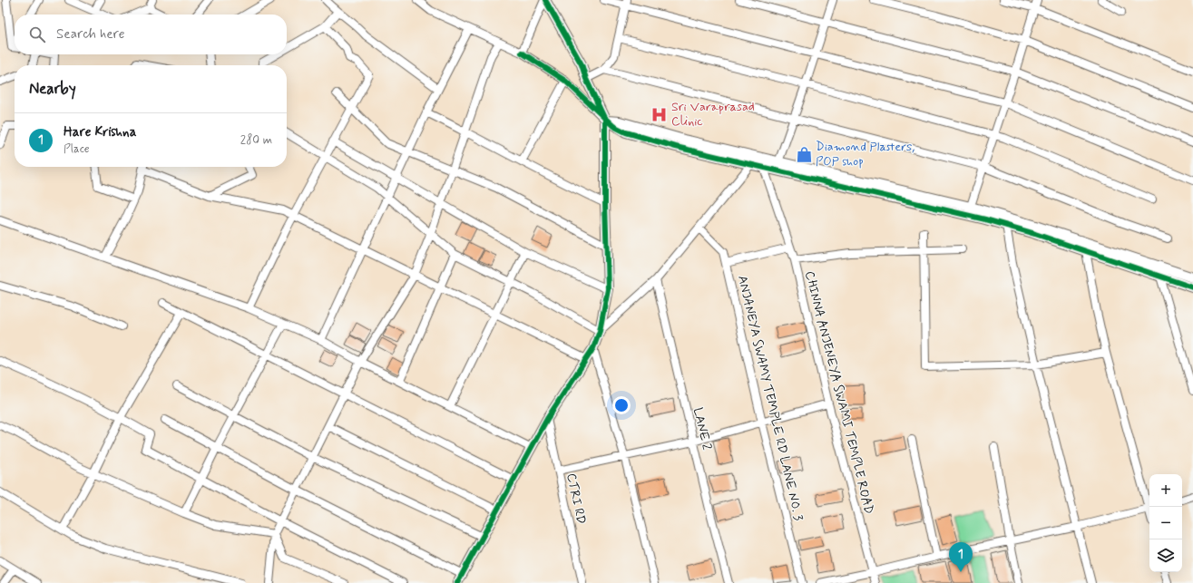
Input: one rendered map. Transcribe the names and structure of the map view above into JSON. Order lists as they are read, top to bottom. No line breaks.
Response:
{"streets":{"street":["CHINNA ANJENEYA SWAMI TEMPLE ROAD","ANJANEYA SWAMY TEMPLE RD LANE NO. 3","LANE 2","CTRI RD"]},"places":{"hospital":["Sri Varaprasad Clinic"],"shop":["Diamond Plasters, POP shop"]},"page":{"search":"Search here","heading":"Nearby","list":[{"mark":"1","name":"Hare Krishna","note":"Place","value":"280 m"}],"map_buttons":["+","−"],"pins":"1"}}
